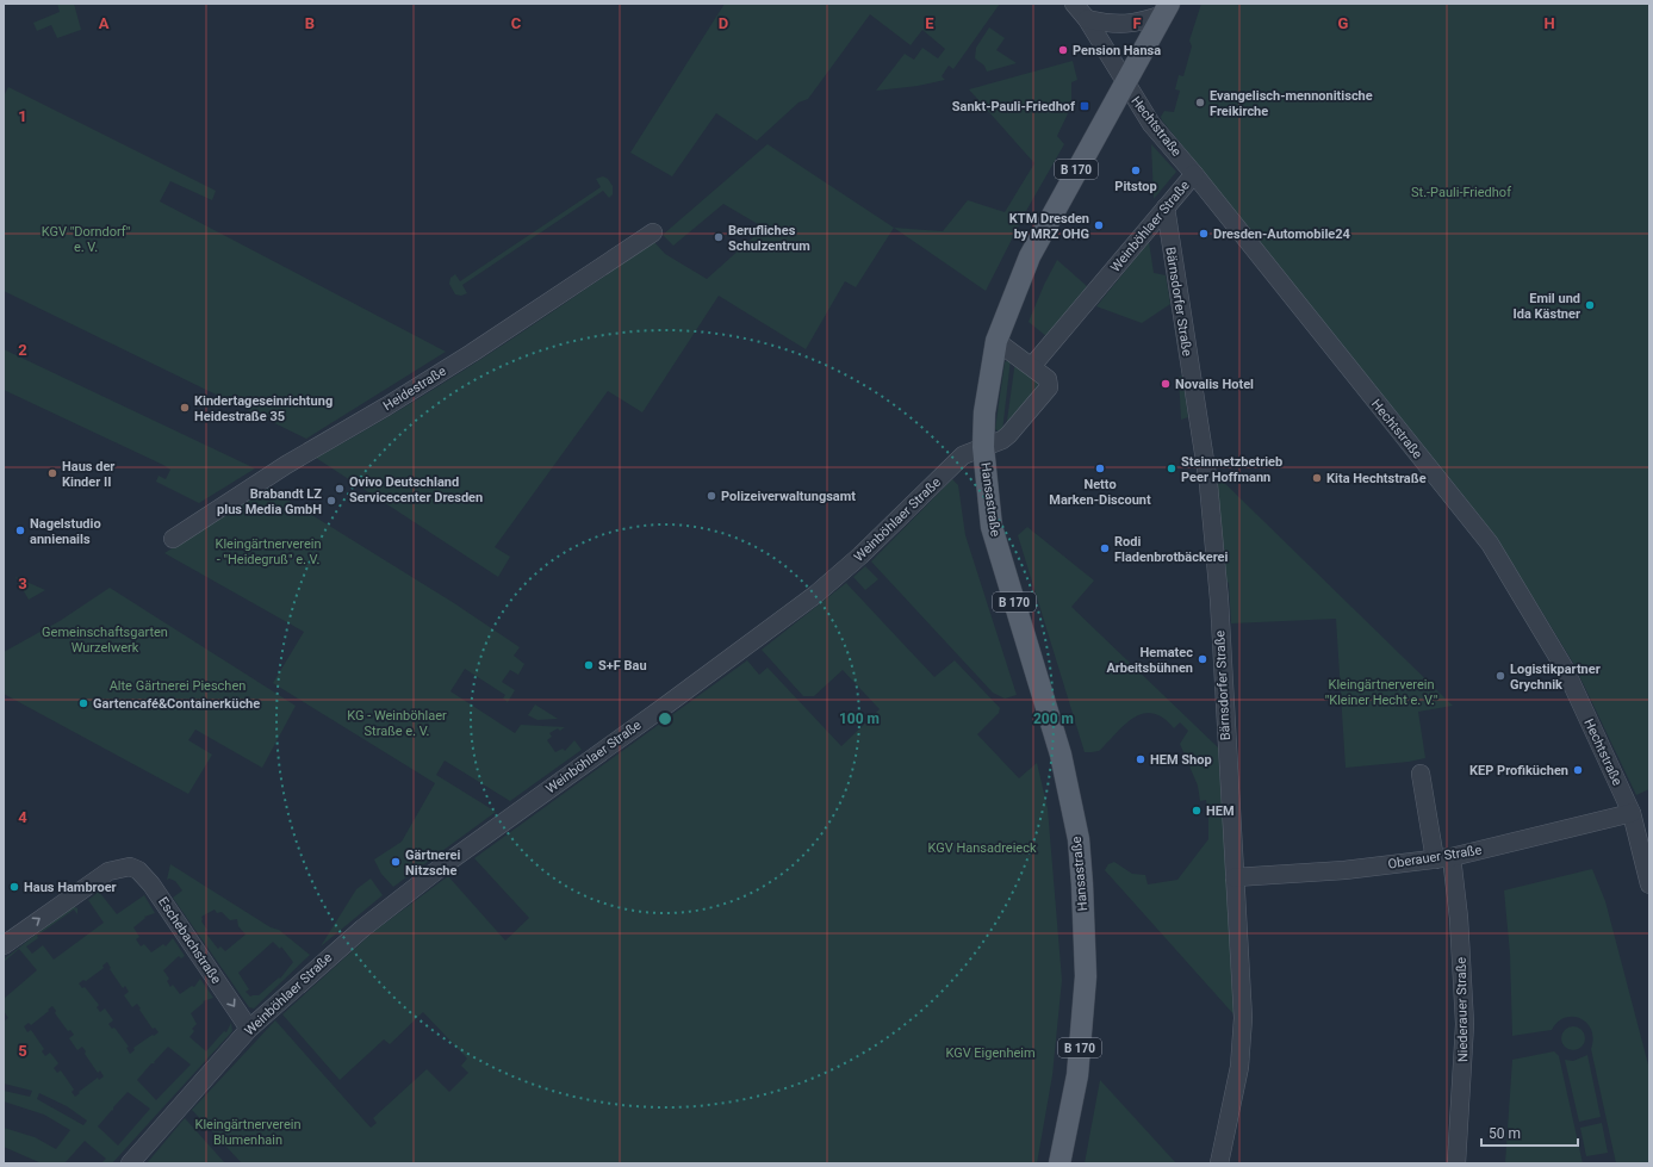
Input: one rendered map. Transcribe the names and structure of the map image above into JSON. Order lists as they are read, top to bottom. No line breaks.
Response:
{"streets":{"main road":["B 170","Hansastraße"],"street":["Hechtstraße","Weinböhlaer Straße","Bärnsdorfer Straße","Heidestraße","Oberauer Straße","Eschebachstraße","Niederauer Straße"]},"crossings":[["Hechtstraße","B 170"],["Hechtstraße","Weinböhlaer Straße"],["Hechtstraße","Hansastraße"],["Hechtstraße","Oberauer Straße"],["B 170","Hansastraße"],["Weinböhlaer Straße","Bärnsdorfer Straße"],["Weinböhlaer Straße","Hansastraße"],["Weinböhlaer Straße","Eschebachstraße"],["Bärnsdorfer Straße","Oberauer Straße"],["Oberauer Straße","Niederauer Straße"]],"parks":["St.-Pauli-Friedhof","KGV \"Dorndorf\" e. V.","Kleingärtnerverein - \"Heidegruß\" e. V.","Gemeinschaftsgarten Wurzelwerk","Kleingärtnerverein \"Kleiner Hecht e. V.\"","Alte Gärtnerei Pieschen","KG - Weinböhlaer Straße e. V.","KGV Hansadreieck","KGV Eigenheim","Kleingärtnerverein Blumenhain"],"places":{"other":["Pension Hansa","Evangelisch-mennonitische Freikirche","Pitstop","KTM Dresden by MRZ OHG","Dresden-Automobile24","Berufliches Schulzentrum","Emil und Ida Kästner","Novalis Hotel","Kindertageseinrichtung Heidestraße 35","Netto Marken-Discount","Steinmetzbetrieb Peer Hoffmann","Haus der Kinder II","Kita Hechtstraße","Ovivo Deutschland Servicecenter Dresden","Polizeiverwaltungsamt","Brabandt LZ plus Media GmbH","Nagelstudio annienails","Rodi Fladenbrotbäckerei","Hematec Arbeitsbühnen","S+F Bau","Logistikpartner Grychnik","Gartencafé&Containerküche","HEM Shop","KEP Profiküchen","HEM","Gärtnerei Nitzsche","Haus Hambroer"],"transit":["Sankt-Pauli-Friedhof"]},"scale_bar":"50 m","grid":{"columns":["A","B","C","D","E","F","G","H"],"rows":["1","2","3","4","5"]},"rings":["100 m","200 m"]}
